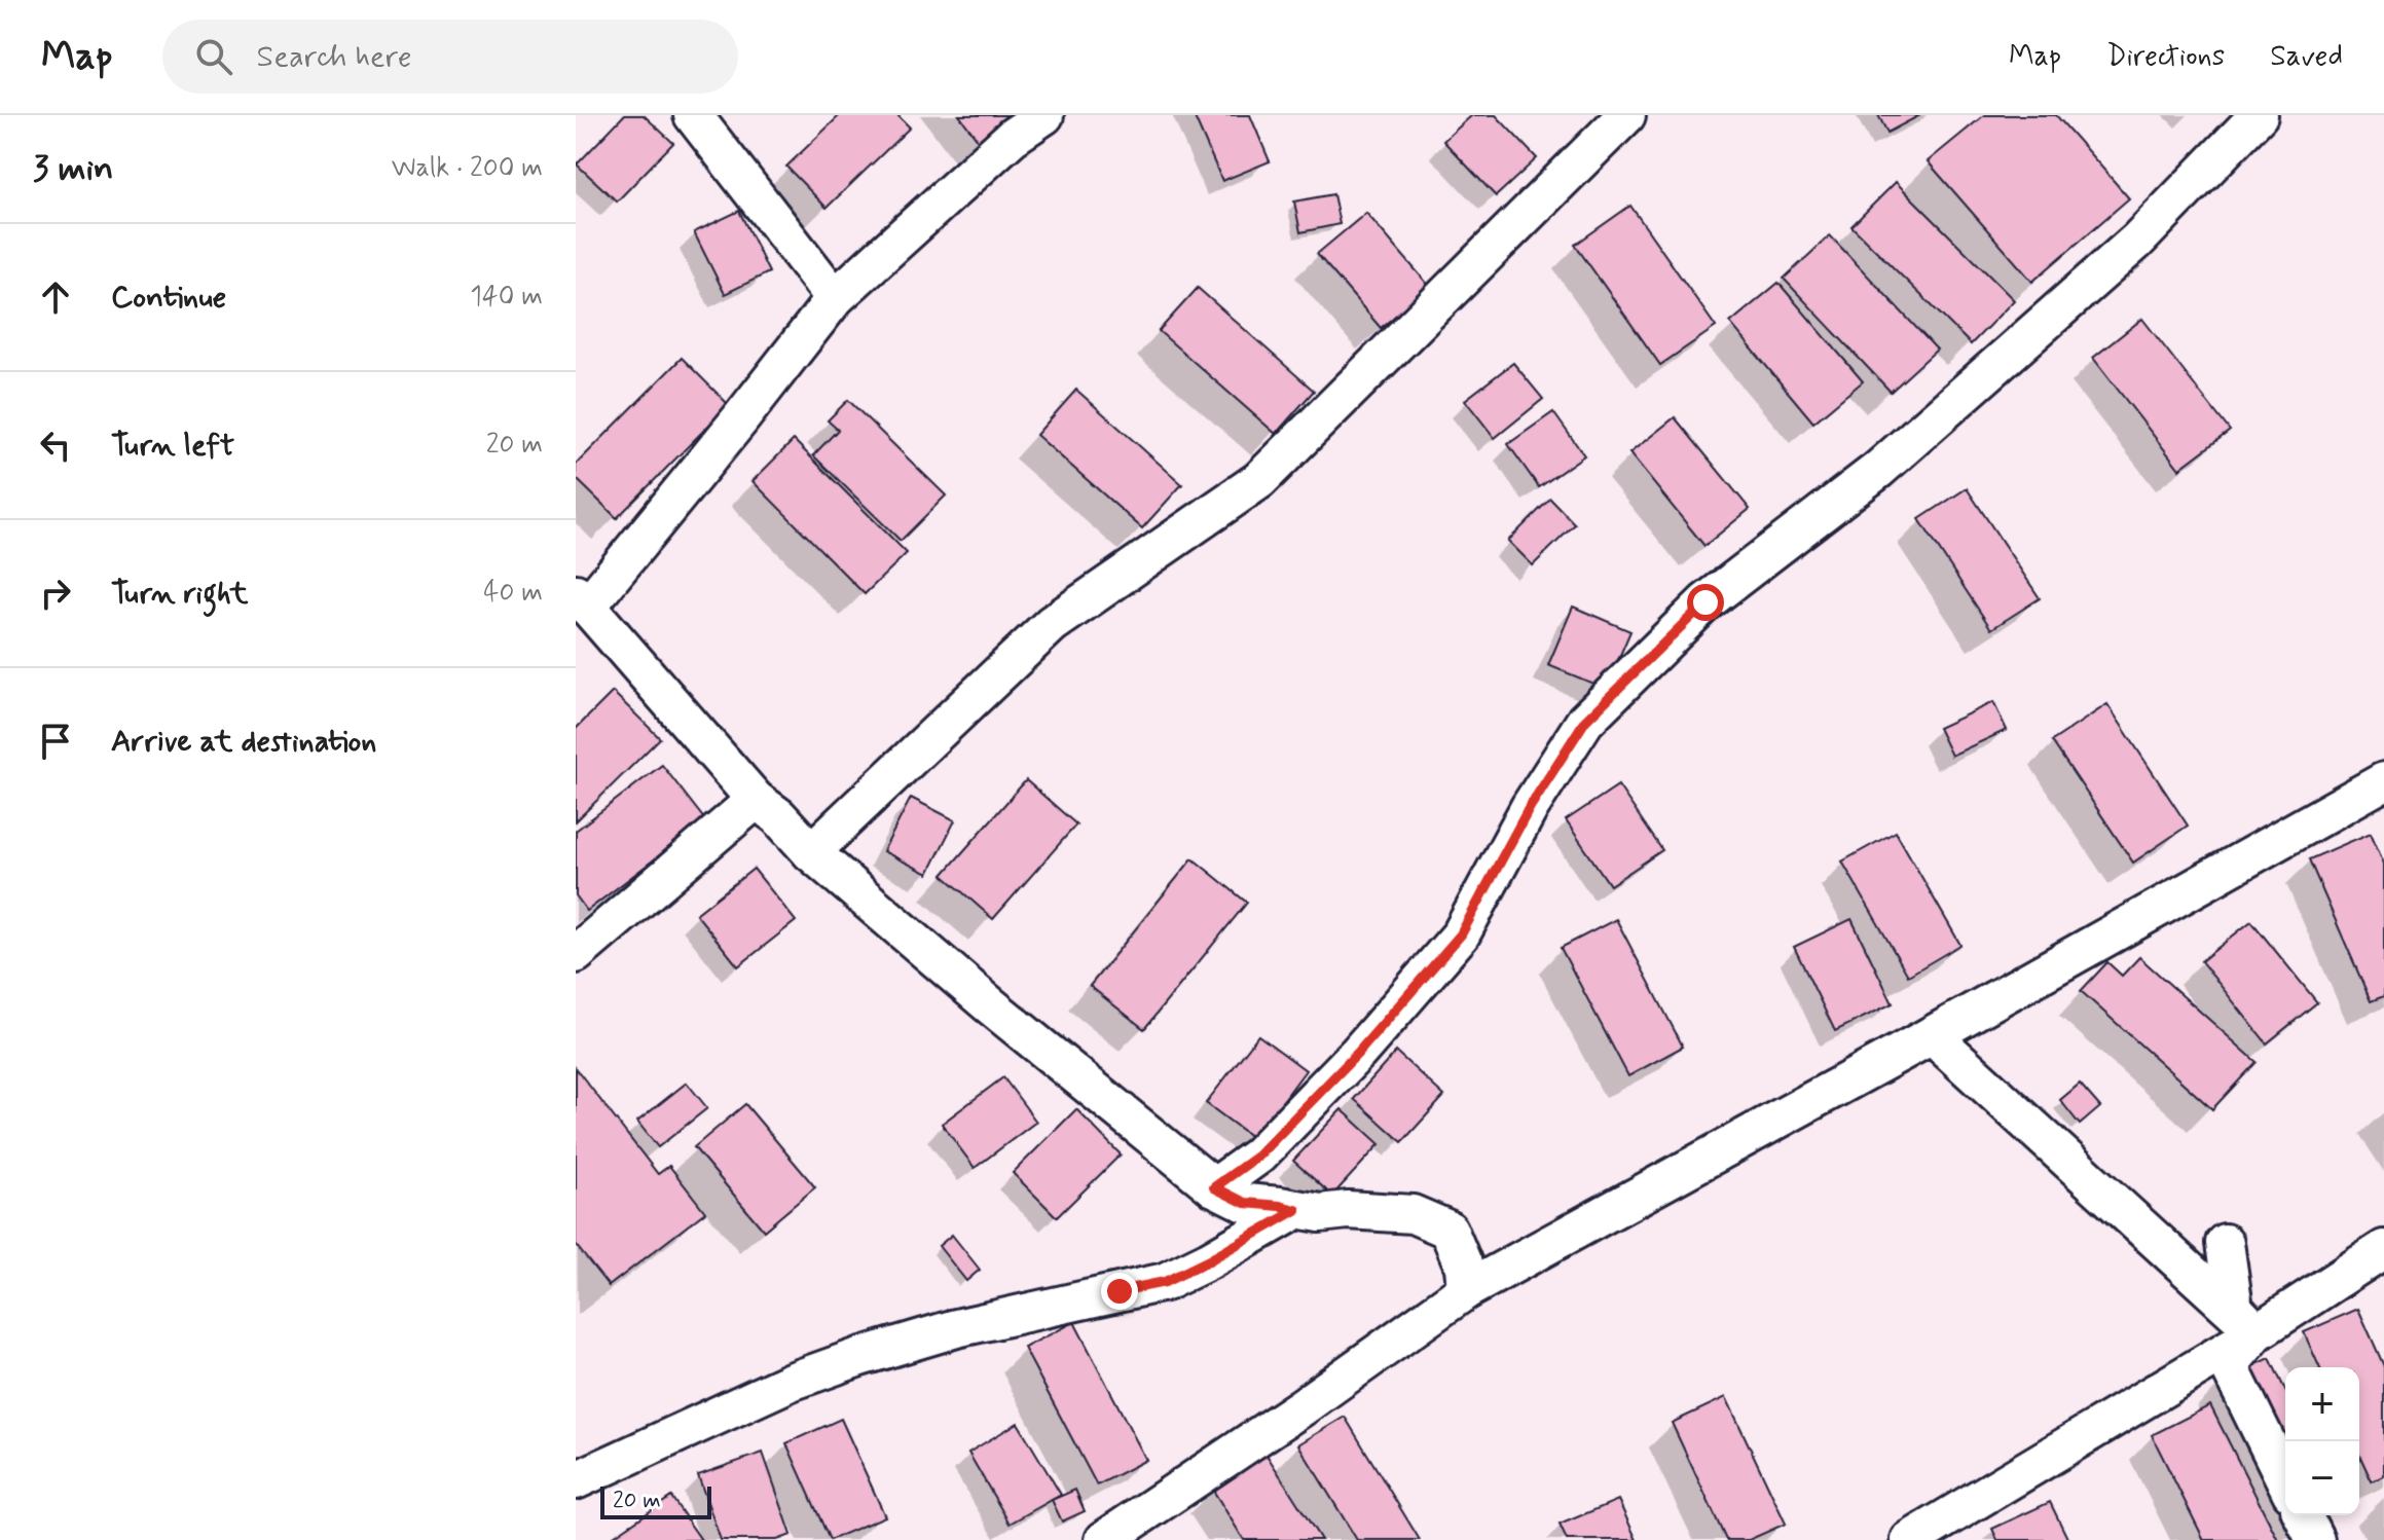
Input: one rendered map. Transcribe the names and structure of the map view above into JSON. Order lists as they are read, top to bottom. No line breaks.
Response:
{"scale_bar":"20 m","page":{"header":"Map","search":"Search here","nav":["Map","Directions","Saved"],"heading":["3 min","Walk · 200 m"],"list":[["Continue","140 m"],["Turn left","20 m"],["Turn right","40 m"],"Arrive at destination"],"map_buttons":["+","−"],"scale":"20 m"}}
